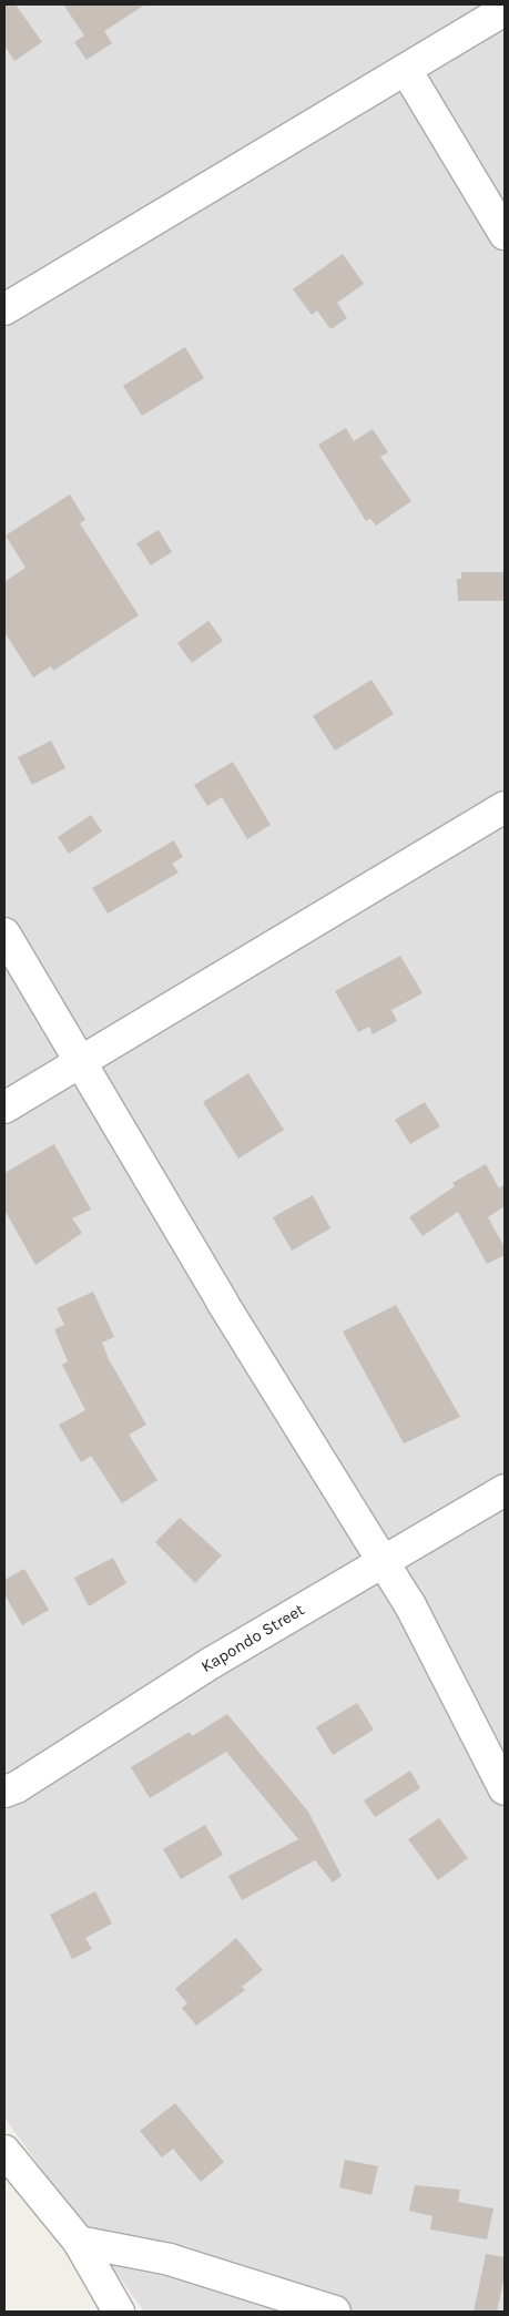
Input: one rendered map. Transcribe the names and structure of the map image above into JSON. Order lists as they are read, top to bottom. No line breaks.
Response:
{"streets":{"street":["Kapondo Street"]}}
